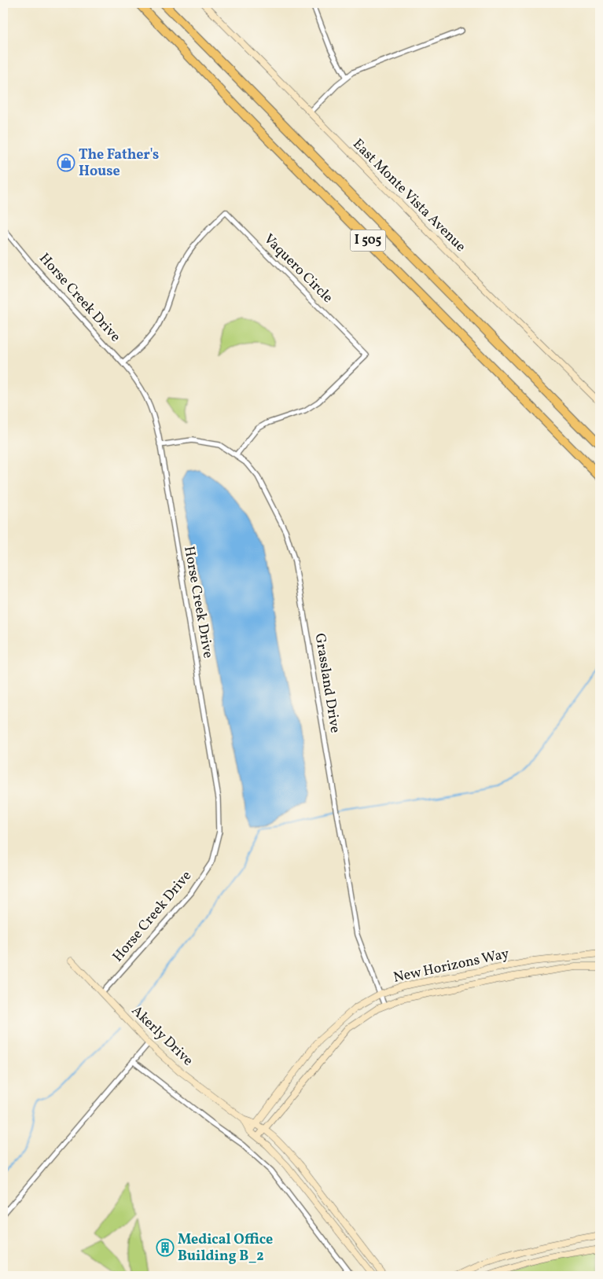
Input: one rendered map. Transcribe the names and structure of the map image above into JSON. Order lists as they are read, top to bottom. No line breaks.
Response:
{"streets":{"highway":["I 505"],"street":["East Monte Vista Avenue","Vaquero Circle","Horse Creek Drive","Grassland Drive","New Horizons Way","Akerly Drive"]},"crossings":[["Vaquero Circle","Horse Creek Drive"],["Vaquero Circle","Grassland Drive"],["Horse Creek Drive","Grassland Drive"],["Horse Creek Drive","Akerly Drive"],["Grassland Drive","New Horizons Way"],["New Horizons Way","Akerly Drive"]],"places":{"shop":["The Father's House"],"building":["Medical Office Building B_2"]}}
